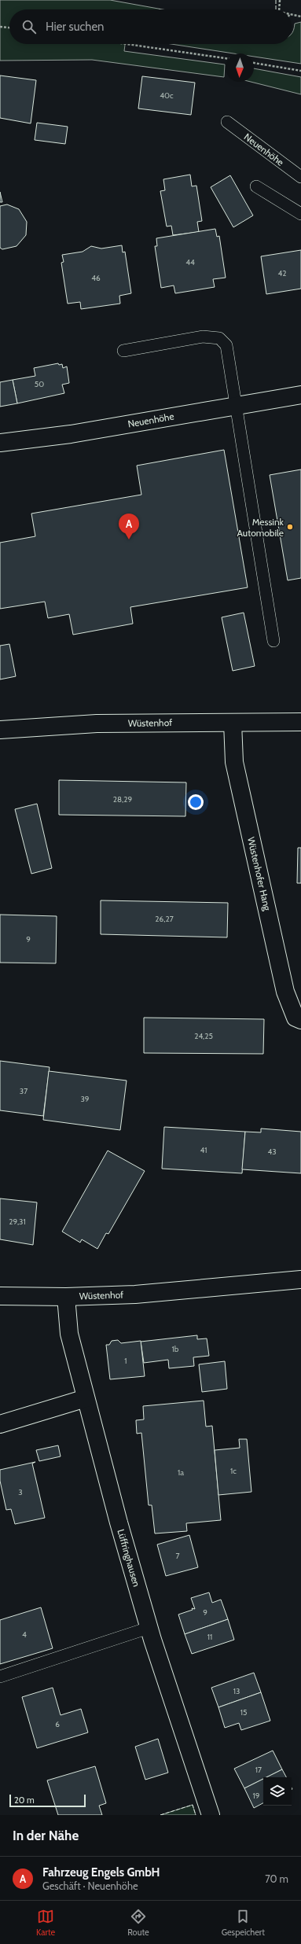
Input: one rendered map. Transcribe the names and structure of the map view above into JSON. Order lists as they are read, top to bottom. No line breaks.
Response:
{"streets":{"street":["Neuenhöhe","Wüstenhof","Wüstenhofer Hang","Lüffringhausen"]},"crossings":[["Wüstenhof","Wüstenhofer Hang"],["Wüstenhof","Lüffringhausen"]],"places":["Messink Automobile"],"house_numbers":["40c","44","42","46","50","28,29","26,27","9","24,25","37","39","41","43","29,31","1b","1","1c","1a","3","7","9","4","11","13","15","6","17","19"],"scale_bar":"20 m","north":"bottom","page":{"search":"Hier suchen","pins":"A","scale":"20 m","heading":"In der Nähe","list":[{"mark":"A","name":"Fahrzeug Engels GmbH","note":"Geschäft · Neuenhöhe","value":"70 m"}],"nav":["Karte","Route","Gespeichert"]}}
